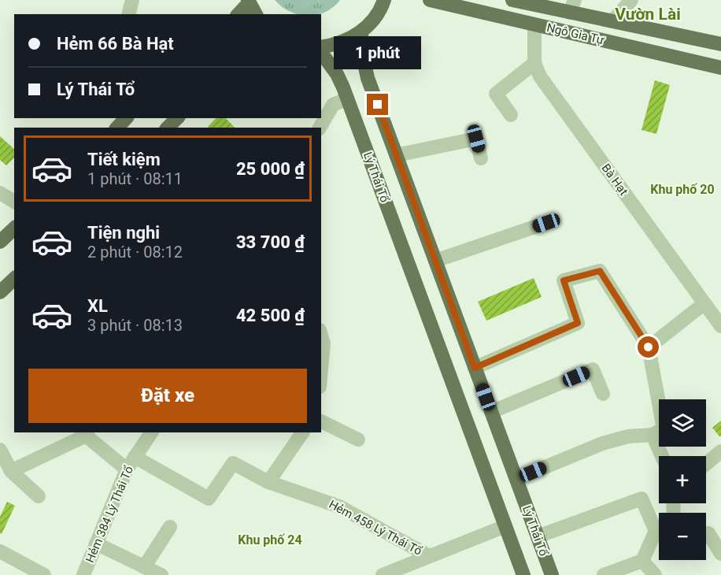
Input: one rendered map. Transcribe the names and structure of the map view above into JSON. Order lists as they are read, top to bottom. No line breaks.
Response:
{"streets":{"main road":["Ngô Gia Tự","Lý Thái Tổ"],"street":["Bà Hạt","Hẻm 384 Lý Thái Tổ","Hẻm 458 Lý Thái Tổ"]},"crossings":[["Ngô Gia Tự","Bà Hạt"],["Hẻm 384 Lý Thái Tổ","Hẻm 458 Lý Thái Tổ"]],"districts":["Vườn Lài","Khu phố 20","Khu phố 24"],"page":{"banner":["Hẻm 66 Bà Hạt","Lý Thái Tổ"],"bubble":"1 phút","list":[{"name":"Tiết kiệm","note":"1 phút · 08:11","value":"25 000 ₫"},{"name":"Tiện nghi","note":"2 phút · 08:12","value":"33 700 ₫"},{"name":"XL","note":"3 phút · 08:13","value":"42 500 ₫"}],"buttons":"Đặt xe","map_buttons":["+","−"]}}
